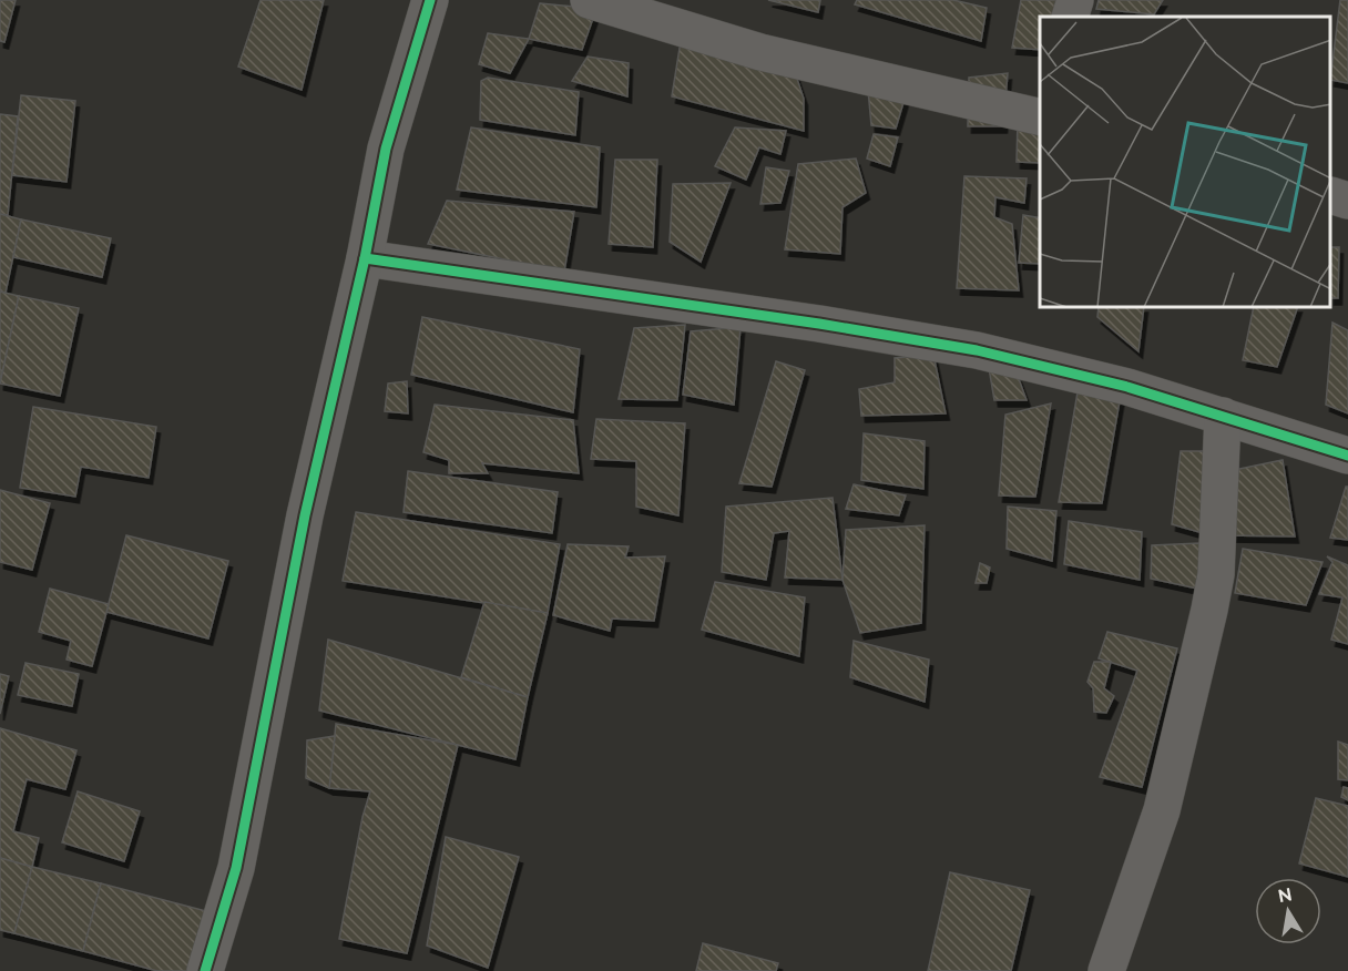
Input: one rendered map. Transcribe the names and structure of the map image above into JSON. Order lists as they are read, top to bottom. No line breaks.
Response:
{"north":"top"}
